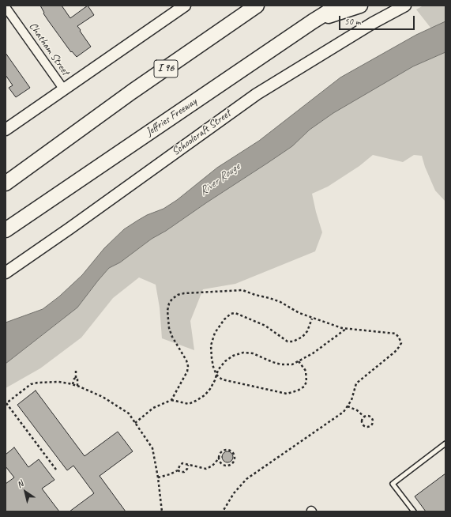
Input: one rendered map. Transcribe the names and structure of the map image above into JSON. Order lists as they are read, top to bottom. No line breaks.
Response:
{"streets":{"highway":["I 96","Jeffries Freeway"],"main road":["Schoolcraft Street"],"street":["Chatham Street"]},"water":["River Rouge"],"scale_bar":"50 m","north":"top left"}
